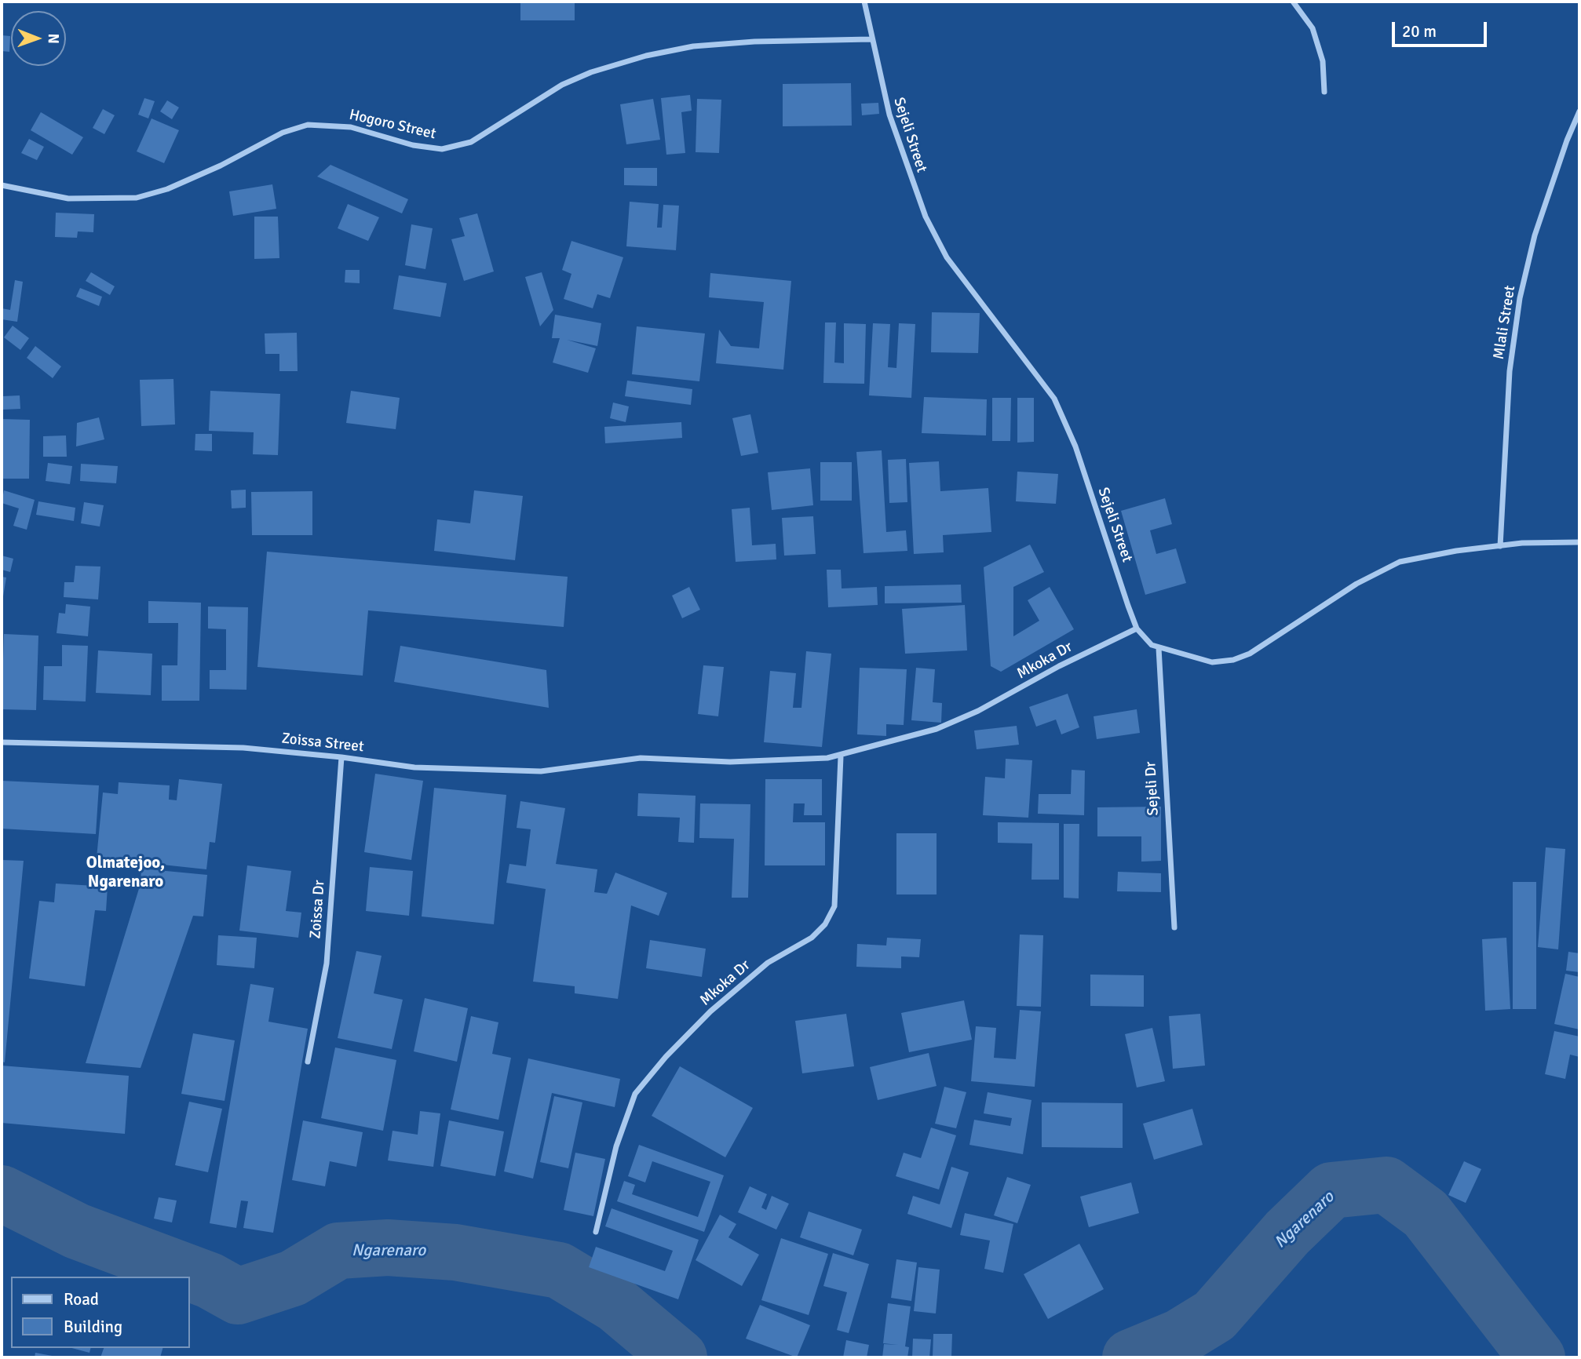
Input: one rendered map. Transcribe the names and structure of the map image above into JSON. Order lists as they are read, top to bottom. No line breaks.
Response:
{"streets":{"street":["Hogoro Street","Sejeli Street","Mlali Street","Mkoka Dr","Zoissa Street","Sejeli Dr","Zoissa Dr"]},"crossings":[["Hogoro Street","Sejeli Street"],["Sejeli Street","Mlali Street"],["Sejeli Street","Mkoka Dr"],["Sejeli Street","Sejeli Dr"],["Mkoka Dr","Zoissa Street"],["Zoissa Street","Zoissa Dr"]],"districts":["Olmatejoo, Ngarenaro"],"water":["Ngarenaro"],"legend":["Road","Building"],"scale_bar":"20 m","north":"right"}
